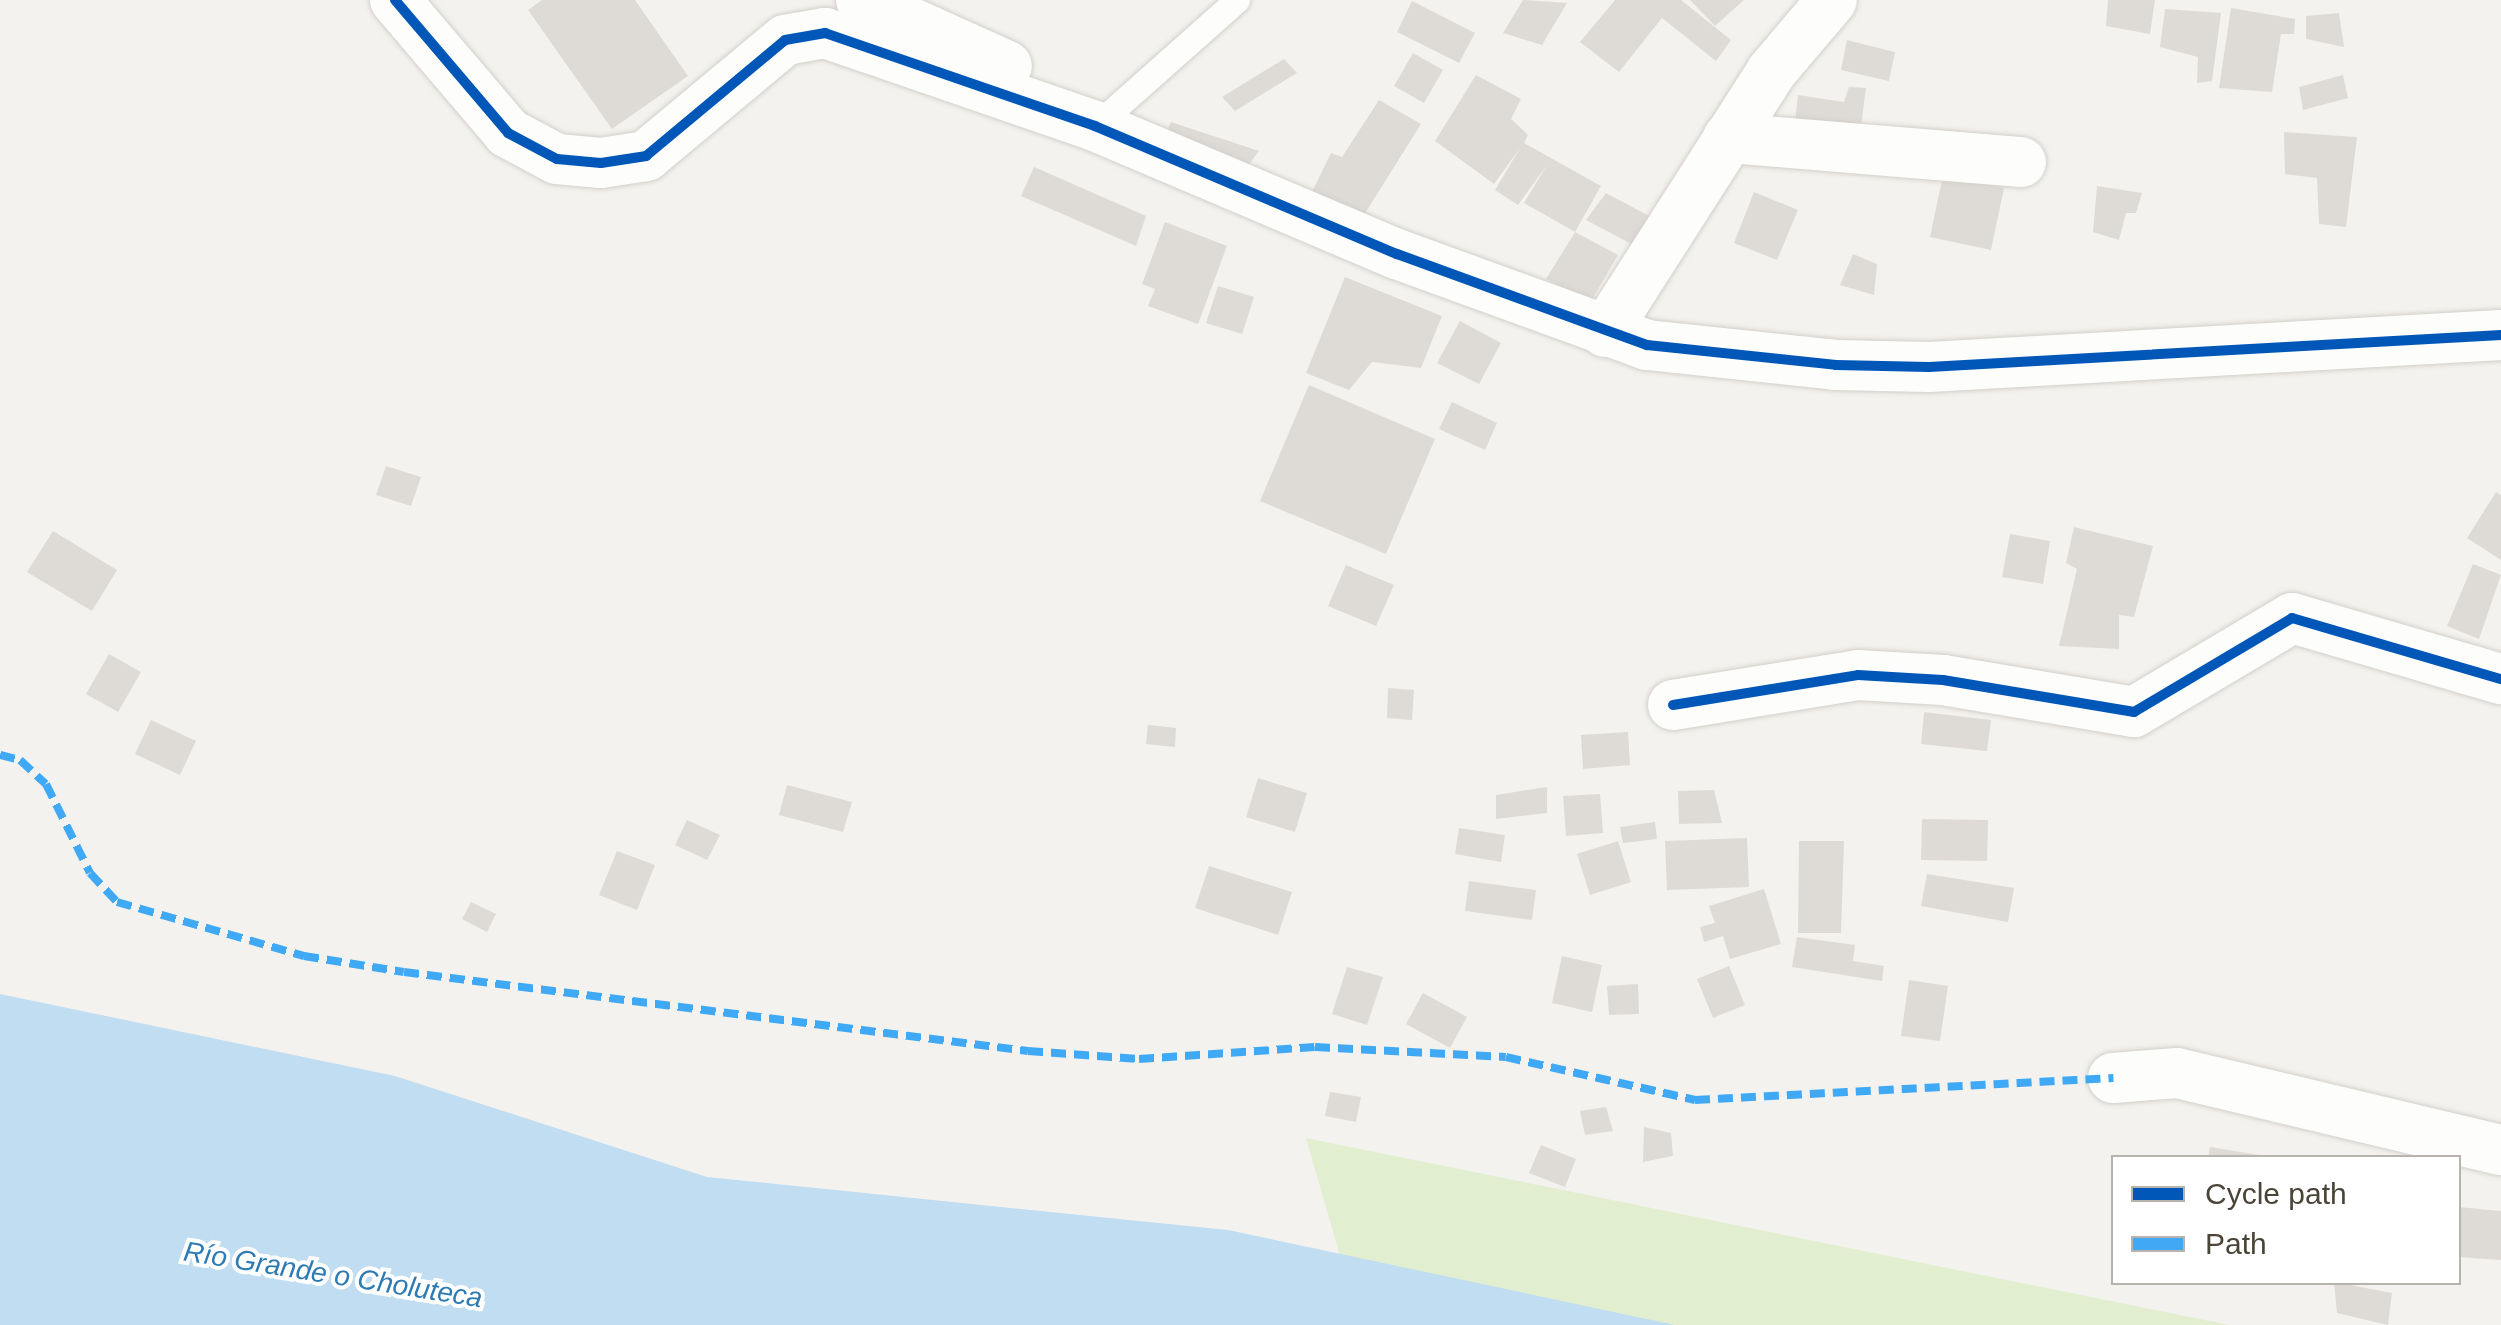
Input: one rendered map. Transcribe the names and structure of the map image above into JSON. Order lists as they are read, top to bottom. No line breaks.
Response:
{"water":["Río Grande o Choluteca"],"legend":["Cycle path","Path"]}
